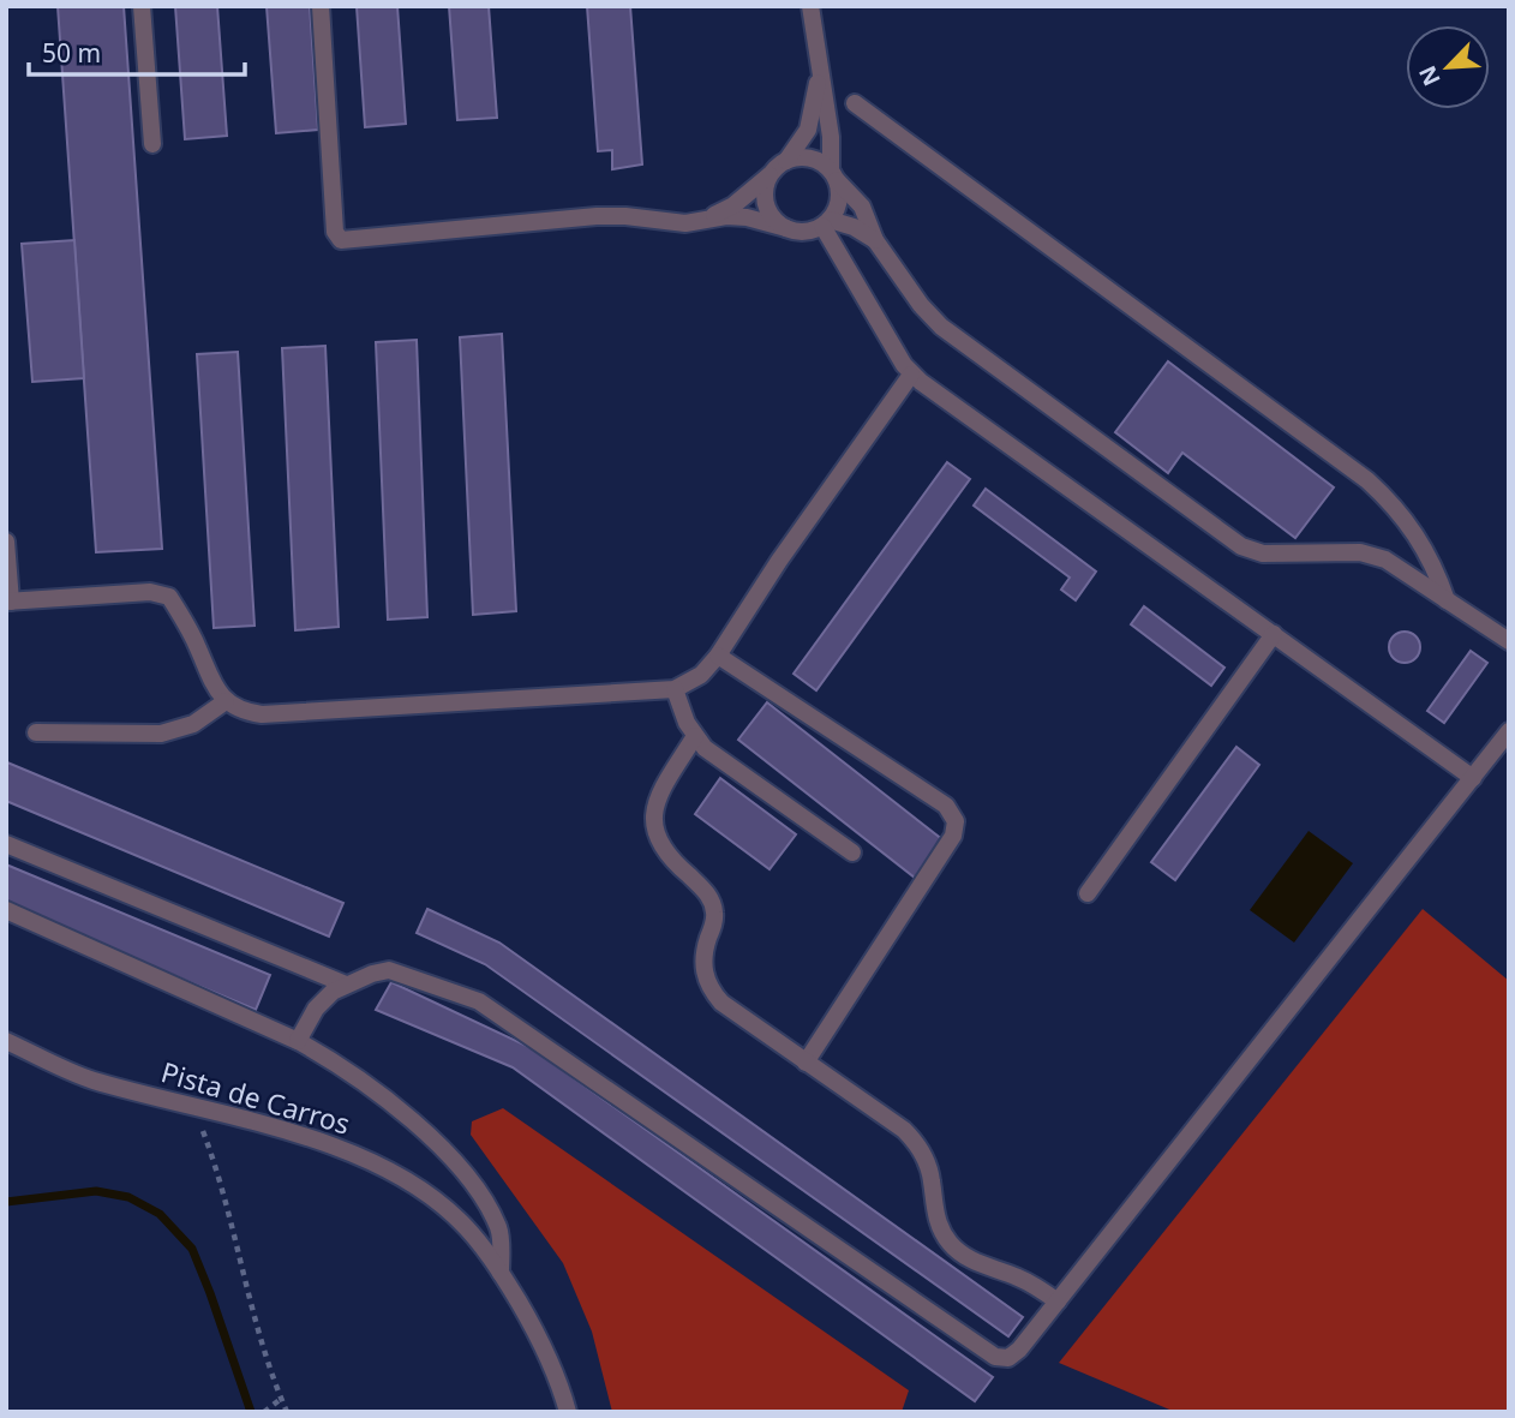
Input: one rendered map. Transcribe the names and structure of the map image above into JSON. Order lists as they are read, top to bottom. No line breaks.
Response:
{"streets":{"lane":["Pista de Carros"]},"scale_bar":"50 m","north":"bottom left"}
